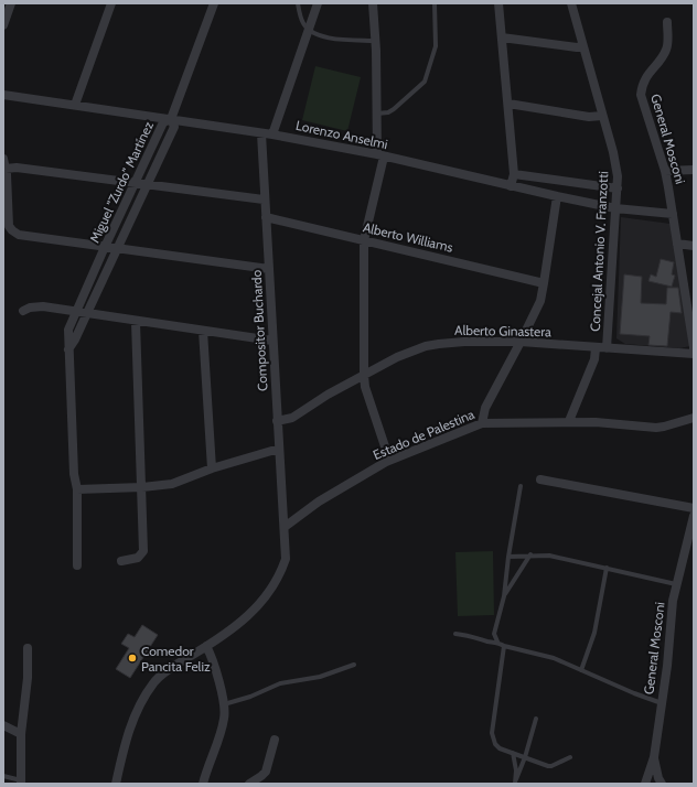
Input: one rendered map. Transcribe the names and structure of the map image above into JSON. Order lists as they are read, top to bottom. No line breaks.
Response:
{"streets":{"street":["Lorenzo Anselmi","General Mosconi","Miguel \"Zurdo\" Martínez","Alberto Williams","Concejal Antonio V. Franzotti","Compositor Buchardo","Alberto Ginastera","Estado de Palestina"]},"crossings":[["Lorenzo Anselmi","General Mosconi"],["Lorenzo Anselmi","Miguel \"Zurdo\" Martínez"],["Lorenzo Anselmi","Concejal Antonio V. Franzotti"],["Lorenzo Anselmi","Compositor Buchardo"],["Alberto Williams","Compositor Buchardo"],["Concejal Antonio V. Franzotti","Alberto Ginastera"],["Concejal Antonio V. Franzotti","Estado de Palestina"],["Compositor Buchardo","Alberto Ginastera"],["Compositor Buchardo","Estado de Palestina"]],"places":["Comedor Pancita Feliz"]}
